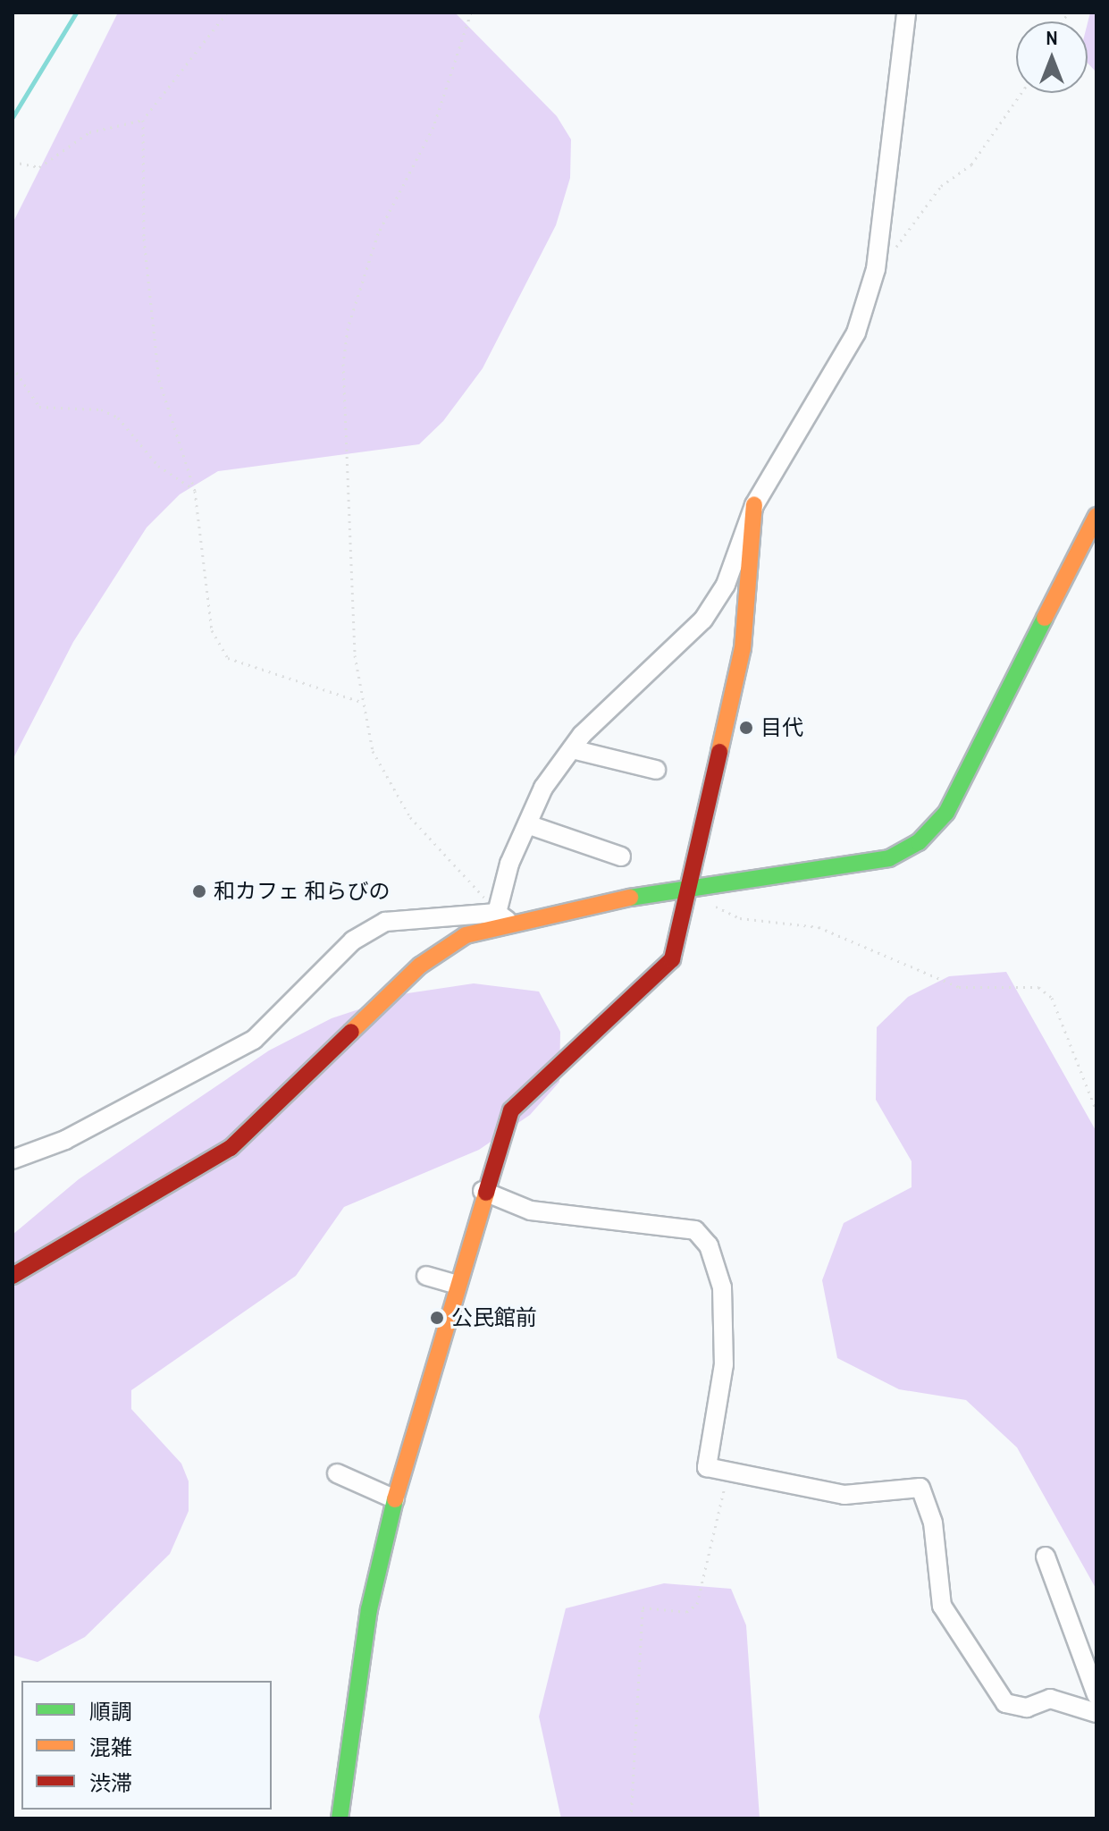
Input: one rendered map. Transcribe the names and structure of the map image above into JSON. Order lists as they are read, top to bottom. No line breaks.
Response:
{"places":["目代","和カフェ 和らびの","公民館前"],"legend":["順調","混雑","渋滞"],"north":"top"}
